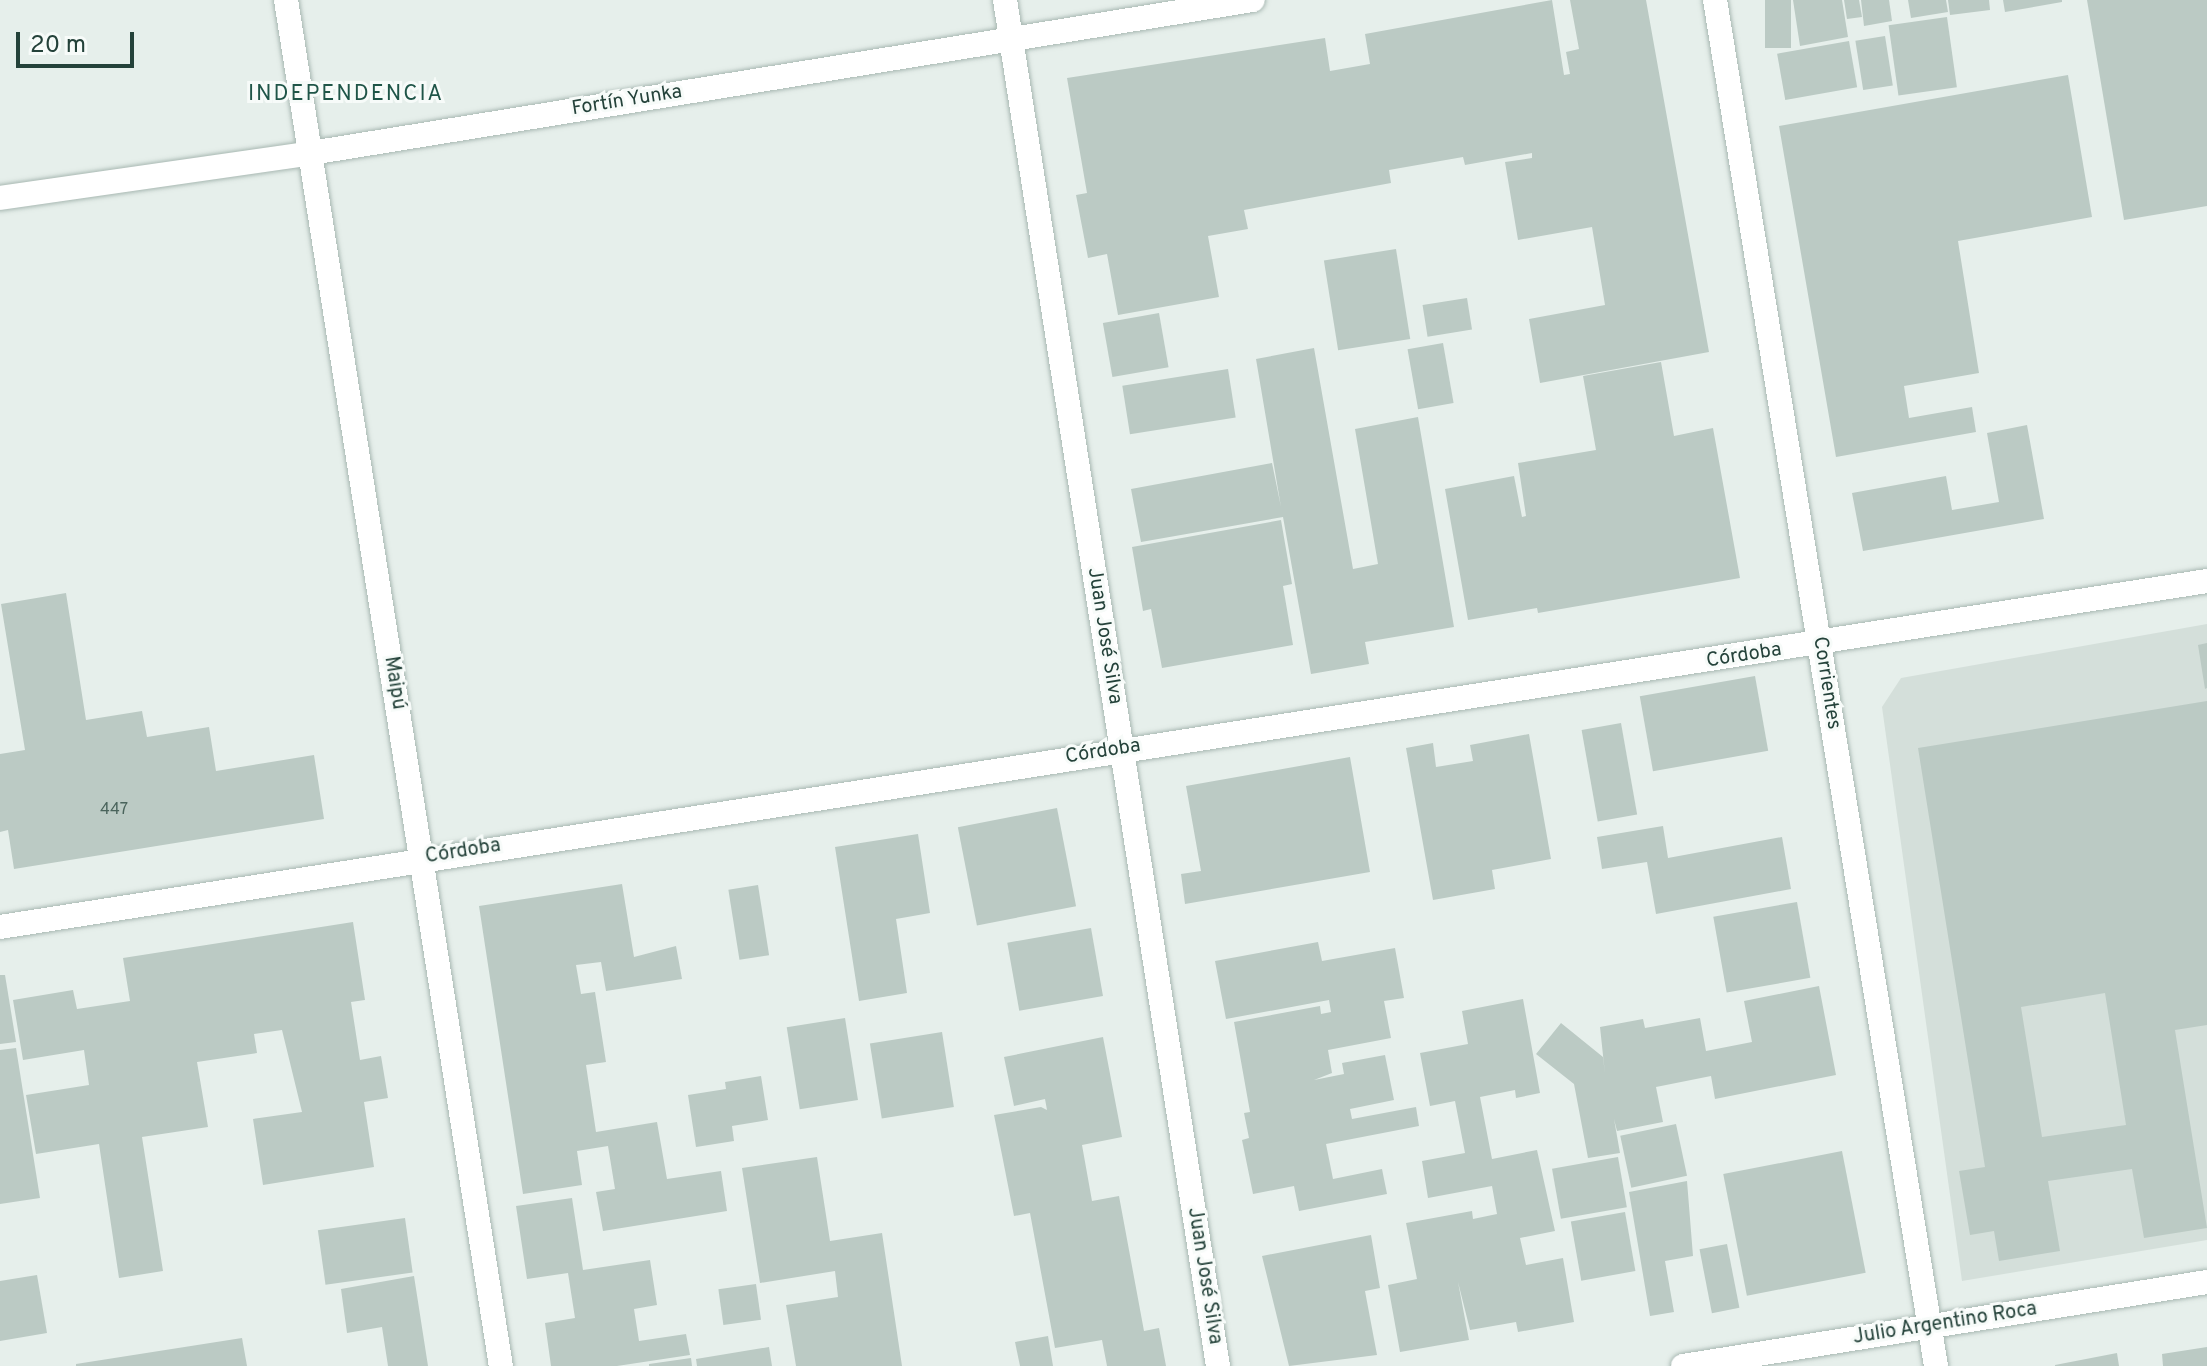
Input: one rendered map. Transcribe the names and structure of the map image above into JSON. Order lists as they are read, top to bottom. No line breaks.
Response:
{"streets":{"street":["Fortín Yunka","Juan José Silva","Córdoba","Maipú","Corrientes","Julio Argentino Roca"]},"crossings":[["Fortín Yunka","Juan José Silva"],["Fortín Yunka","Maipú"],["Juan José Silva","Córdoba"],["Córdoba","Maipú"],["Córdoba","Corrientes"],["Corrientes","Julio Argentino Roca"]],"districts":["INDEPENDENCIA"],"house_numbers":["447"],"scale_bar":"20 m"}
